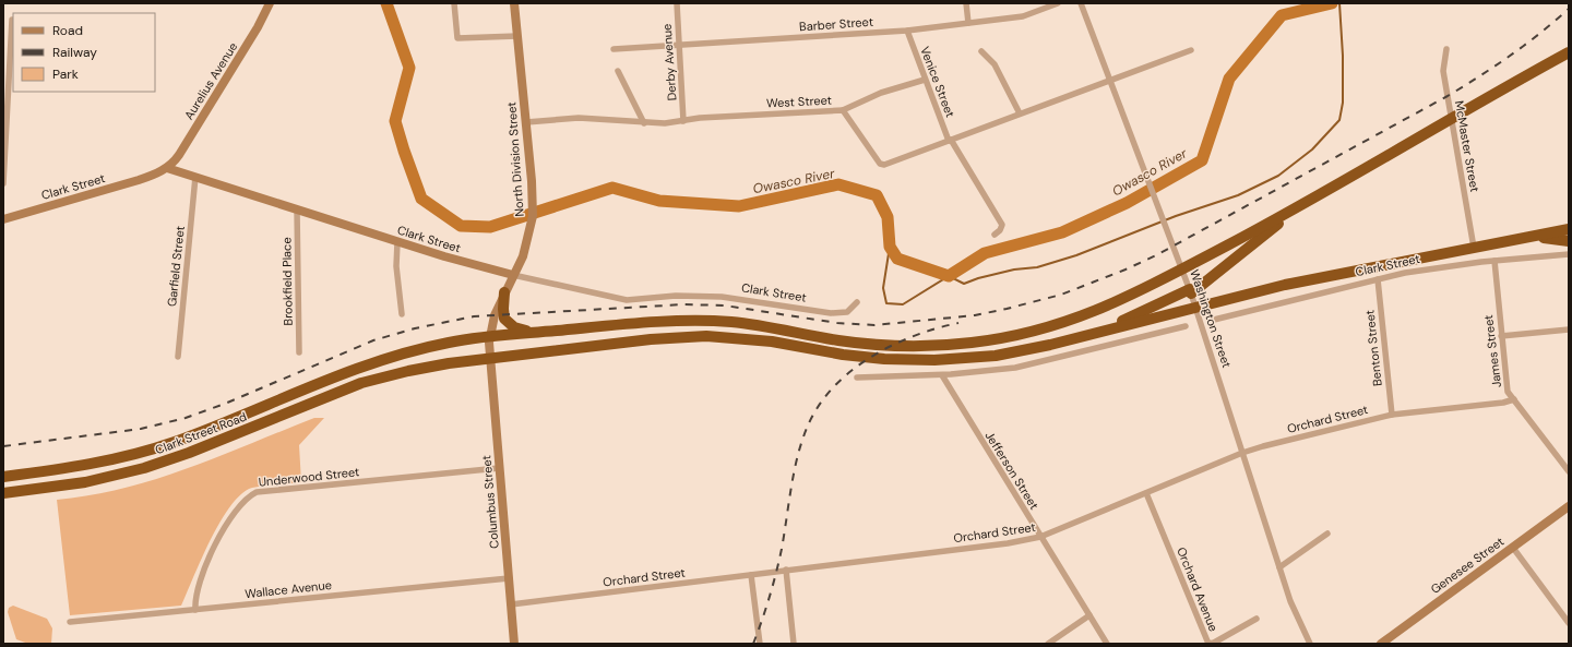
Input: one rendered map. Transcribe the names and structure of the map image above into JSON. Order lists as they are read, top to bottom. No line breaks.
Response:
{"streets":{"highway":["Clark Street Road"],"street":["Barber Street","Derby Avenue","Aurelius Avenue","Venice Street","West Street","McMaster Street","North Division Street","Clark Street","Garfield Street","Brookfield Place","Washington Street","Benton Street","James Street","Orchard Street","Jefferson Street","Underwood Street","Columbus Street","Genesee Street","Wallace Avenue","Orchard Avenue"]},"crossings":[["Barber Street","Derby Avenue"],["Barber Street","Venice Street"],["Derby Avenue","West Street"],["Aurelius Avenue","Clark Street"],["Venice Street","West Street"],["West Street","North Division Street"],["West Street","Washington Street"],["North Division Street","Clark Street"],["North Division Street","Clark Street Road"],["North Division Street","Columbus Street"],["Clark Street","Garfield Street"],["Clark Street","Brookfield Place"],["Clark Street","Benton Street"],["Clark Street","James Street"],["Washington Street","Orchard Street"],["Benton Street","Orchard Street"],["James Street","Orchard Street"],["Orchard Street","Jefferson Street"],["Orchard Street","Columbus Street"],["Orchard Street","Orchard Avenue"],["Clark Street Road","Columbus Street"],["Underwood Street","Columbus Street"],["Underwood Street","Wallace Avenue"],["Columbus Street","Wallace Avenue"]],"water":["Owasco River"],"legend":["Road","Railway","Park"]}
